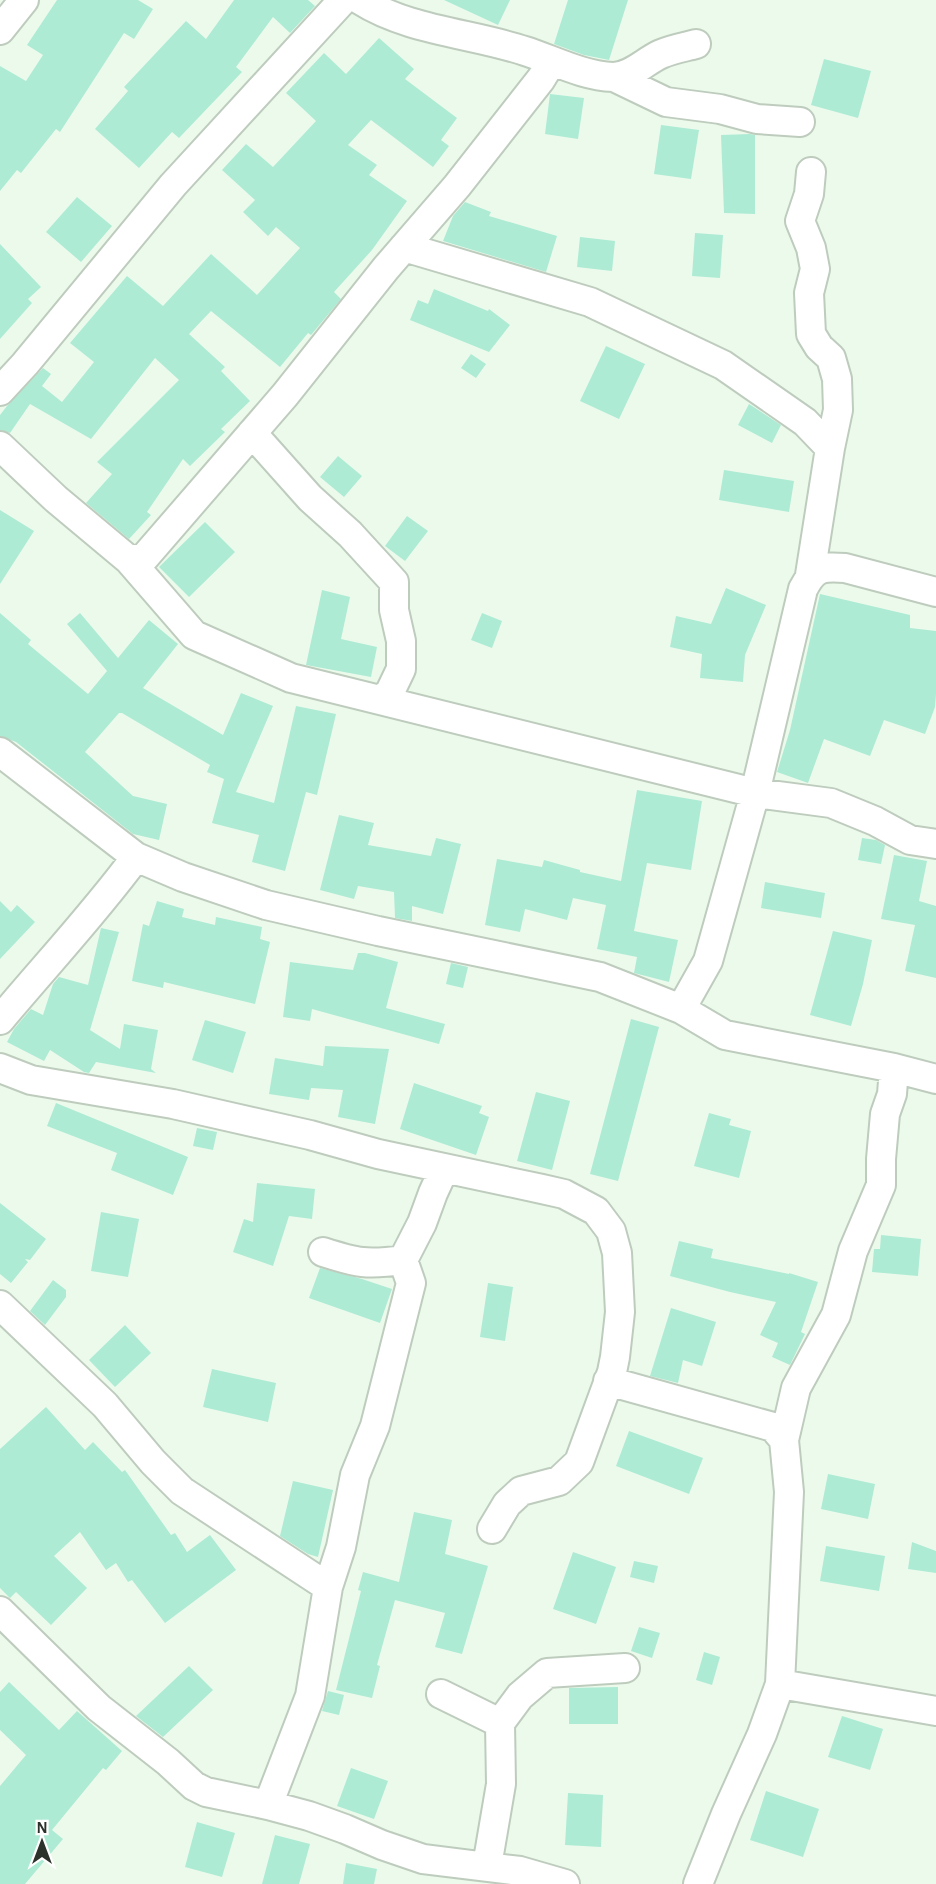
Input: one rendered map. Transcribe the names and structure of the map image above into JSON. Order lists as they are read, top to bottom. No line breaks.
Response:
{"north":"top"}
